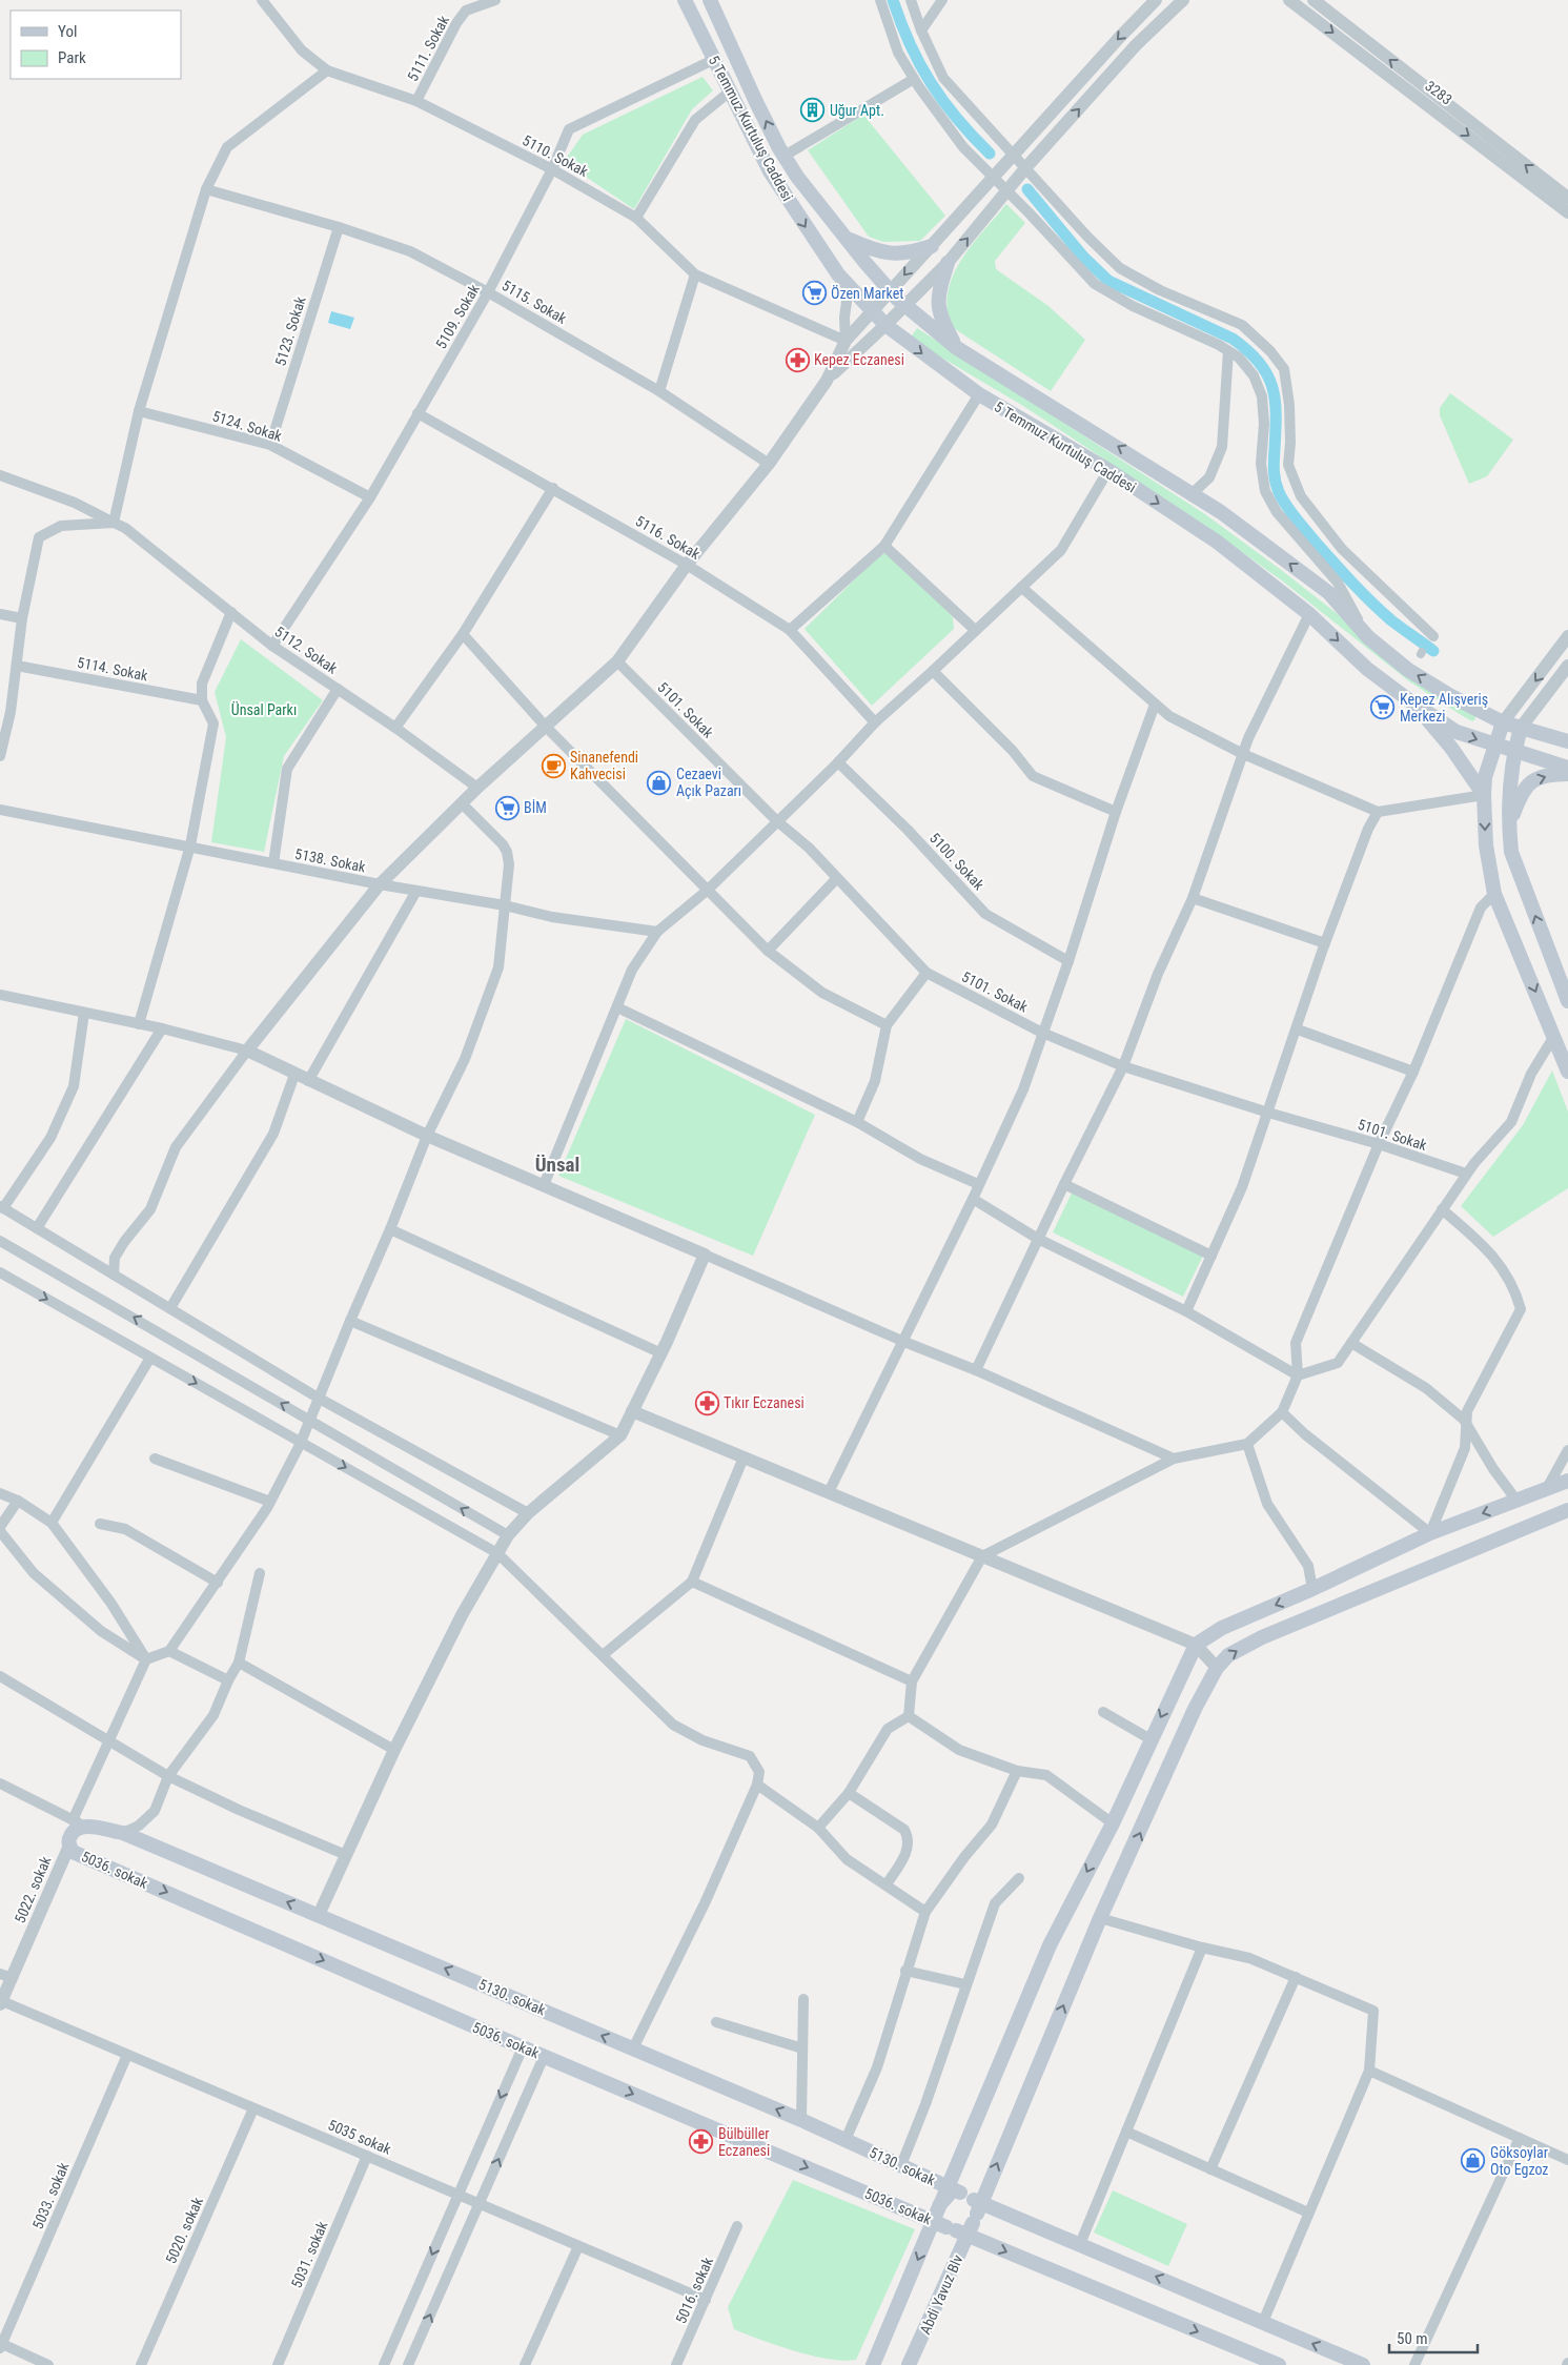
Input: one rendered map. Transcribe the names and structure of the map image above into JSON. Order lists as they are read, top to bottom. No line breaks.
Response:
{"streets":{"main road":["5 Temmuz Kurtuluş Caddesi","5036. sokak","5130. sokak","Abdi Yavuz Blv"],"street":["5111. Sokak","3283","5110. Sokak","5115. Sokak","5109. Sokak","5123. Sokak","5124. Sokak","5116. Sokak","5112. Sokak","5114. Sokak","5101. Sokak","5138. Sokak","5100. Sokak","5022. sokak","5035 sokak","5033. sokak","5020. sokak","5031. sokak","5016. sokak"]},"crossings":[["5111. Sokak","5110. Sokak"],["5 Temmuz Kurtuluş Caddesi","5109. Sokak"],["5110. Sokak","5109. Sokak"],["5115. Sokak","5109. Sokak"],["5115. Sokak","5123. Sokak"],["5109. Sokak","5124. Sokak"],["5109. Sokak","5116. Sokak"],["5109. Sokak","5112. Sokak"],["5123. Sokak","5124. Sokak"],["5036. sokak","5022. sokak"],["5036. sokak","5130. sokak"],["5036. sokak","Abdi Yavuz Blv"],["5022. sokak","5035 sokak"],["5130. sokak","Abdi Yavuz Blv"],["5035 sokak","5033. sokak"],["5035 sokak","5020. sokak"],["5035 sokak","5031. sokak"],["5035 sokak","5016. sokak"]],"one_way":["5036. sokak","5130. sokak"],"districts":["Ünsal"],"parks":["Ünsal Parkı"],"places":{"building":["Uğur Apt."],"supermarket":["Özen Market","Kepez Alışveriş Merkezi","BİM"],"pharmacy":["Kepez Eczanesi","Tıkır Eczanesi","Bülbüller Eczanesi"],"cafe":["Sinanefendi Kahvecisi"],"shop":["Cezaevi Açık Pazarı","Göksoylar Oto Egzoz"]},"legend":["Yol","Park"],"scale_bar":"50 m"}
